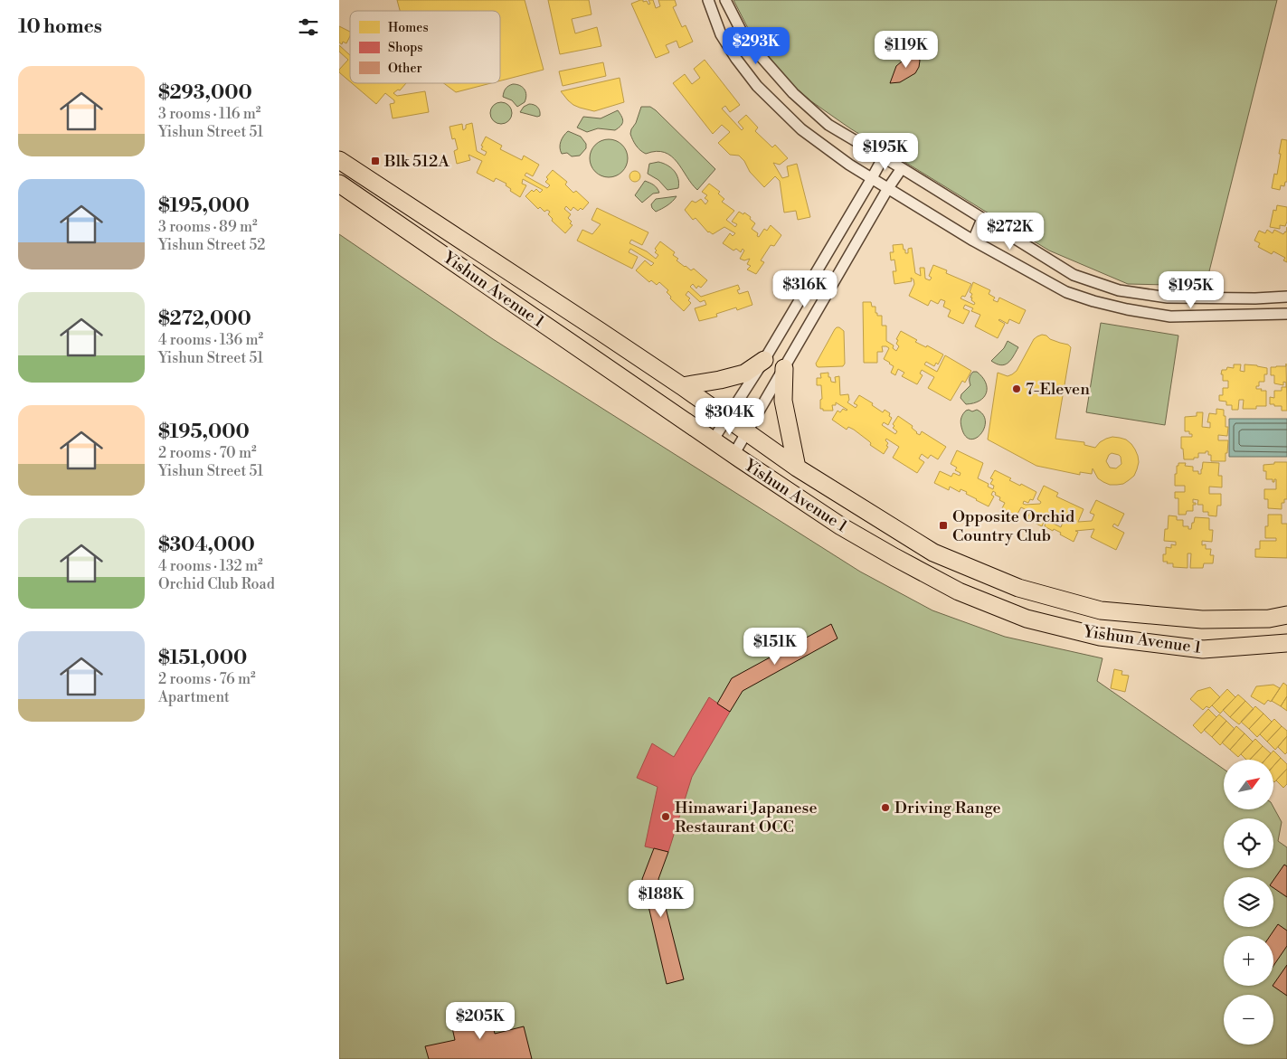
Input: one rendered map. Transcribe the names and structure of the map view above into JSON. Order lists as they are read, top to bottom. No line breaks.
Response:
{"streets":{"main road":["Yishun Avenue 1"]},"places":{"transit":["Blk 512A","Opposite Orchid Country Club"],"other":["7-Eleven","Driving Range","Himawari Japanese Restaurant OCC"]},"legend":["Homes","Shops","Other"],"north":"top right","page":{"heading":"10 homes","price":["$293K","$119K","$195K","$272K","$316K","$195K","$304K","$151K","$188K","$205K"],"list":[{"name":"$293,000","note":"3 rooms · 116 m² · Yishun Street 51"},{"name":"$195,000","note":"3 rooms · 89 m² · Yishun Street 52"},{"name":"$272,000","note":"4 rooms · 136 m² · Yishun Street 51"},{"name":"$195,000","note":"2 rooms · 70 m² · Yishun Street 51"},{"name":"$304,000","note":"4 rooms · 132 m² · Orchid Club Road"},{"name":"$151,000","note":"2 rooms · 76 m² · Apartment"}],"map_buttons":["+","−"]}}
